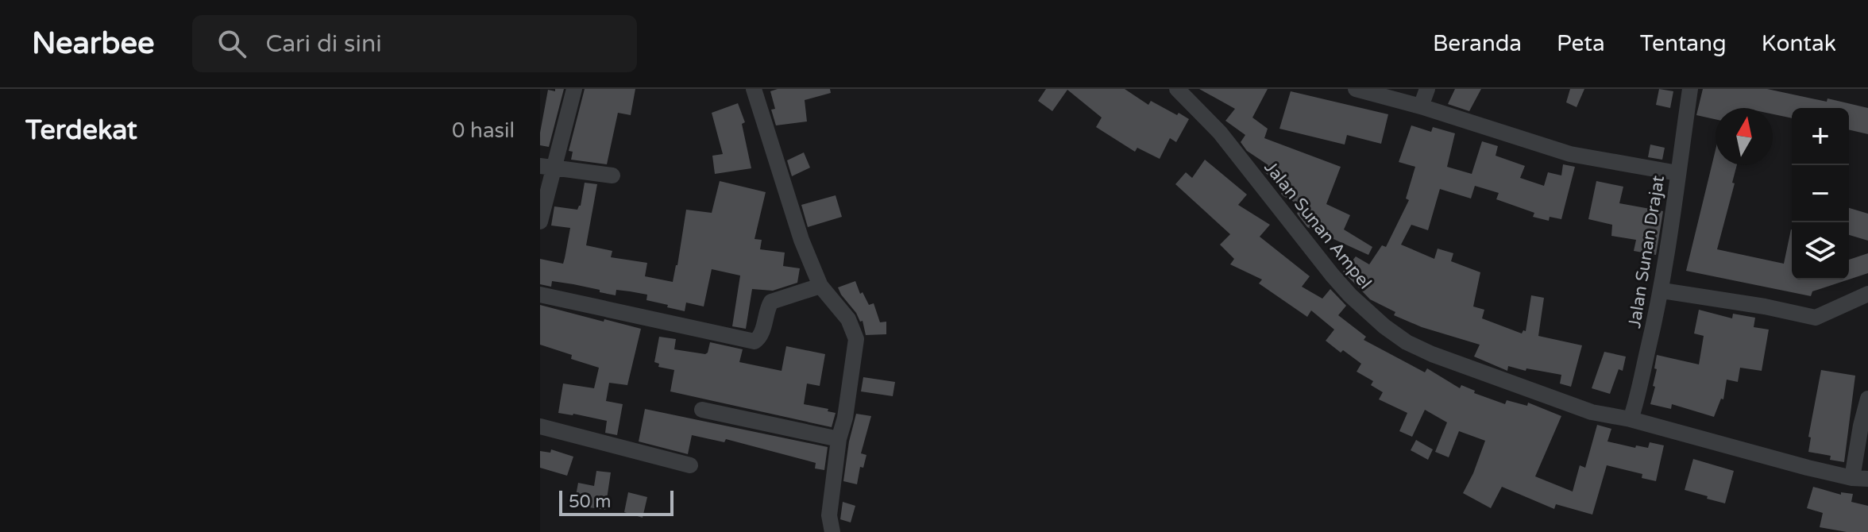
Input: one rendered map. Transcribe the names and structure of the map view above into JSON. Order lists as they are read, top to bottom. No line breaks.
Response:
{"streets":{"street":["Jalan Sunan Ampel","Jalan Sunan Drajat"]},"crossings":[["Jalan Sunan Ampel","Jalan Sunan Drajat"]],"scale_bar":"50 m","north":"top","page":{"header":"Nearbee","search":"Cari di sini","nav":["Beranda","Peta","Tentang","Kontak"],"heading":["Terdekat","0 hasil"],"map_buttons":["+","−"],"scale":"50 m"}}
